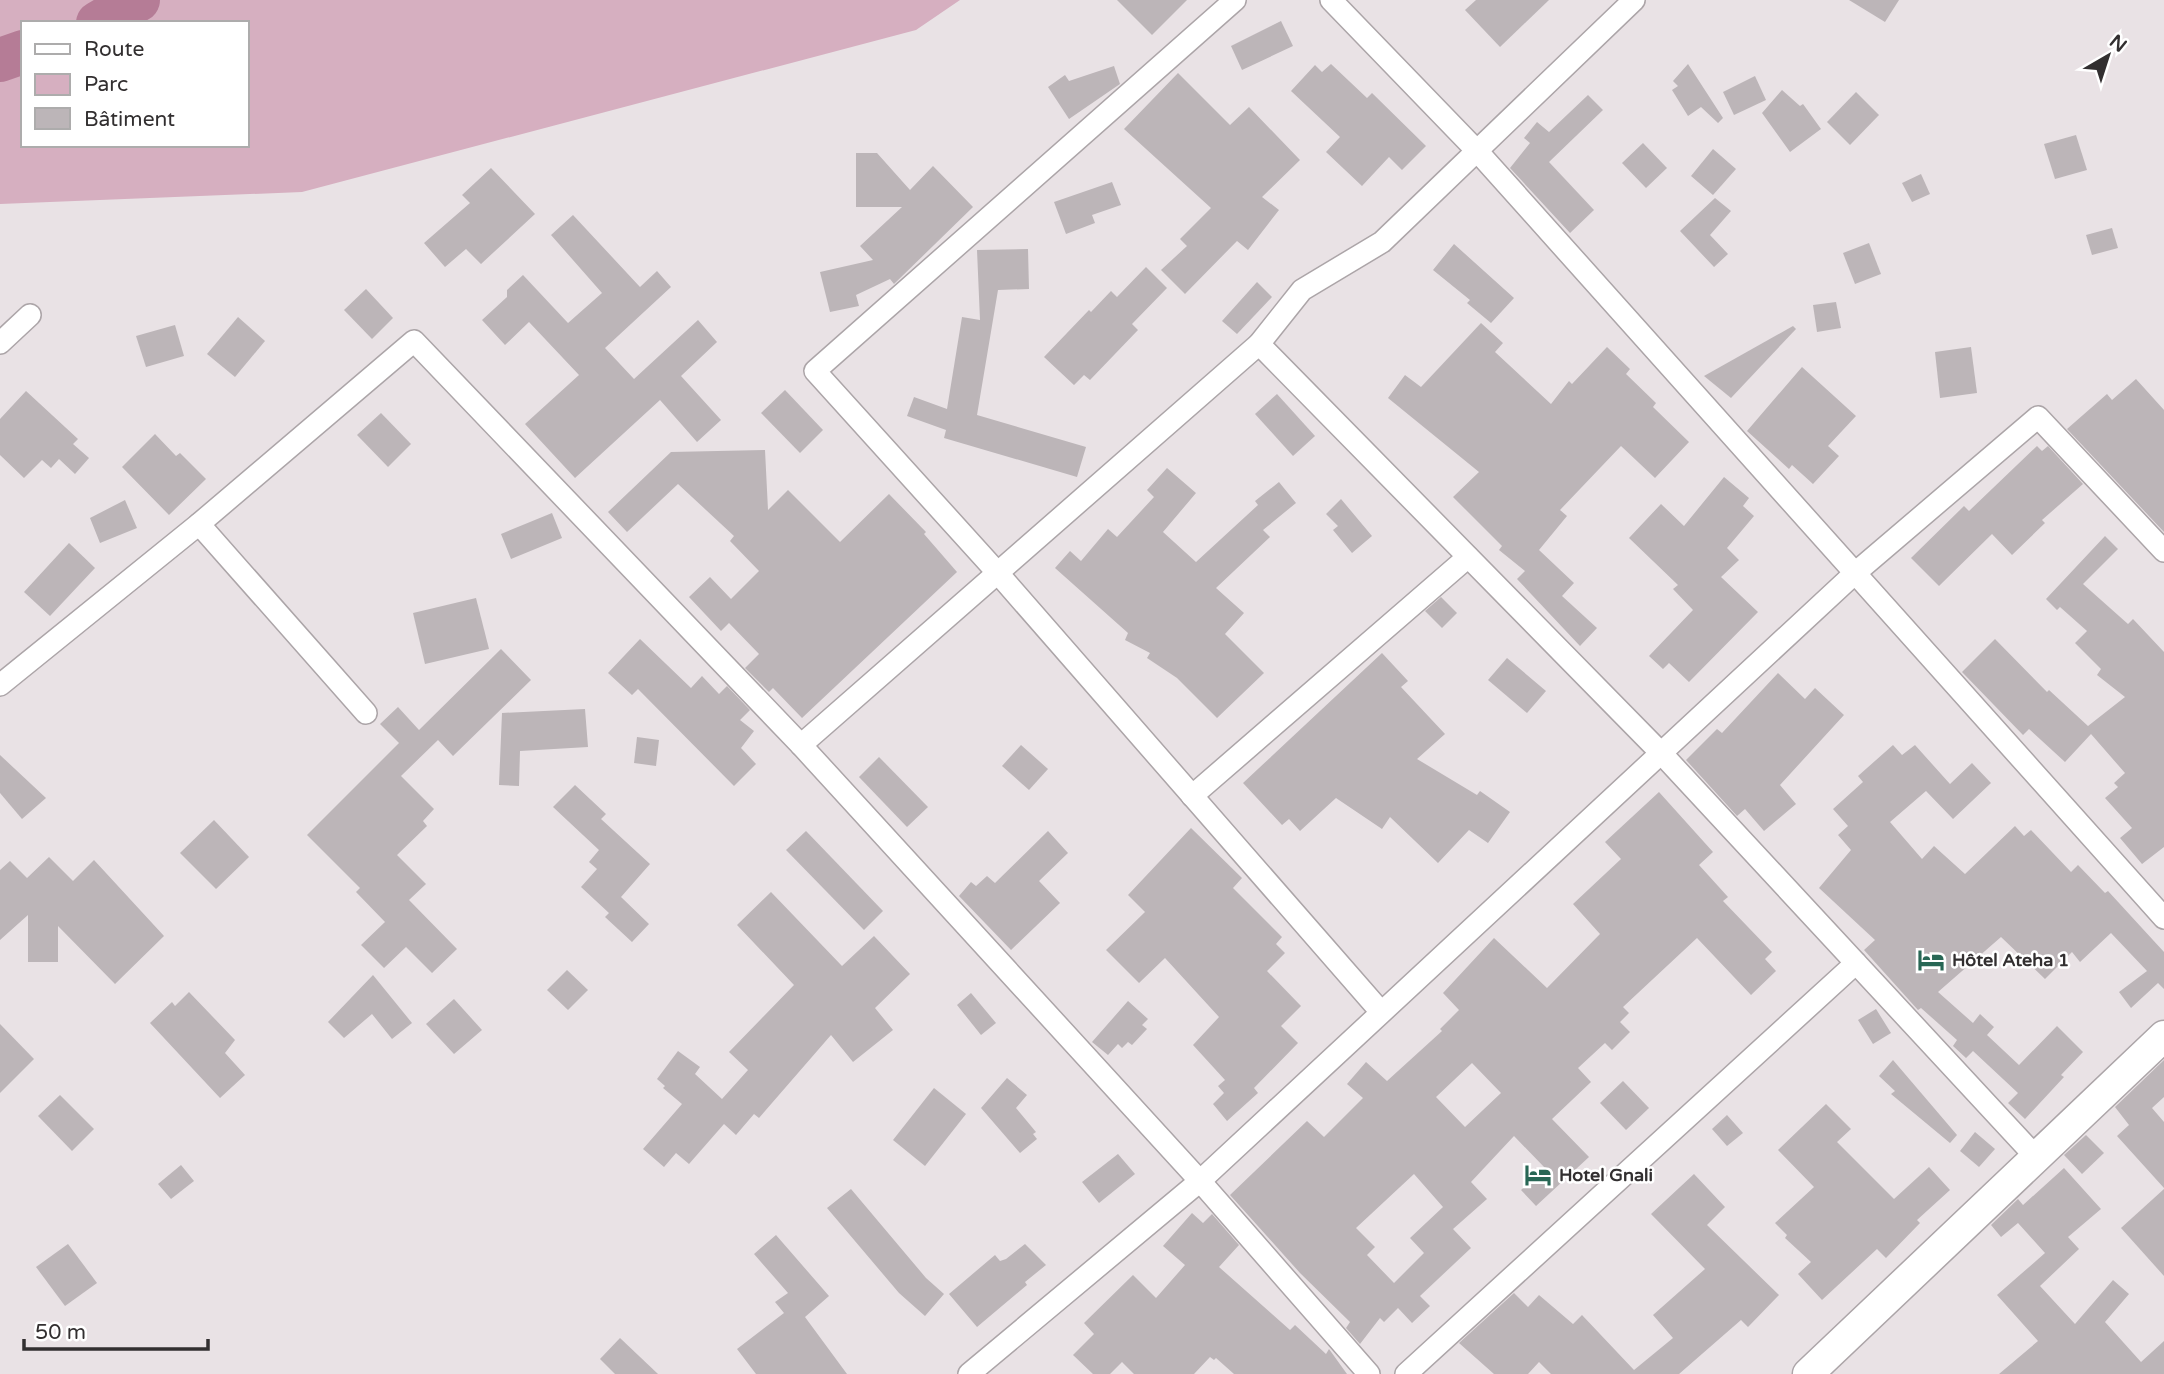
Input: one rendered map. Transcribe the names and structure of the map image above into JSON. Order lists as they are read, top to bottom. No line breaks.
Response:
{"places":{"hotel":["Hôtel Ateha 1","Hotel Gnali"]},"legend":["Route","Parc","Bâtiment"],"scale_bar":"50 m","north":"top right"}
